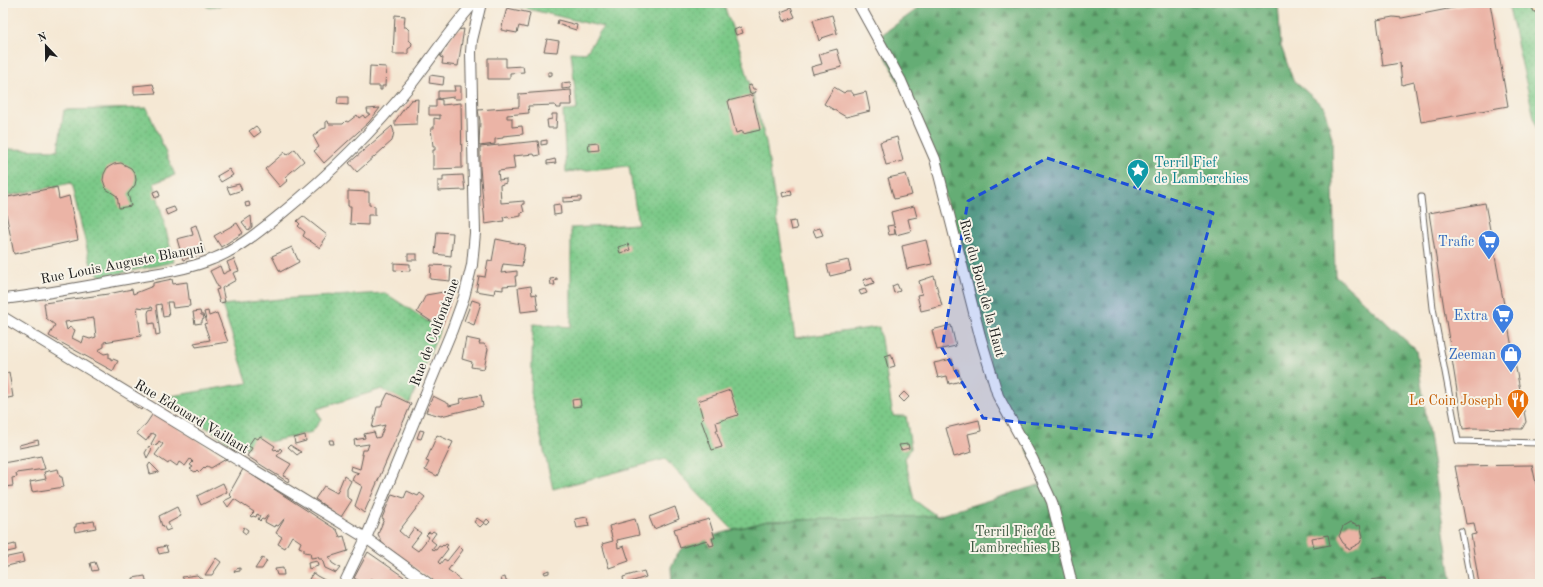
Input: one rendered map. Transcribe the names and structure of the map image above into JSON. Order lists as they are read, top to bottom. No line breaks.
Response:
{"streets":{"street":["Rue Louis Auguste Blanqui","Rue du Bout de la Haut","Rue de Colfontaine","Rue Edouard Vaillant"]},"crossings":[["Rue de Colfontaine","Rue Edouard Vaillant"]],"parks":["Terril Fief de Lambrechies B"],"places":{"place":["Terril Fief de Lamberchies"],"supermarket":["Trafic","Extra"],"shop":["Zeeman"],"restaurant":["Le Coin Joseph"]},"north":"top"}
